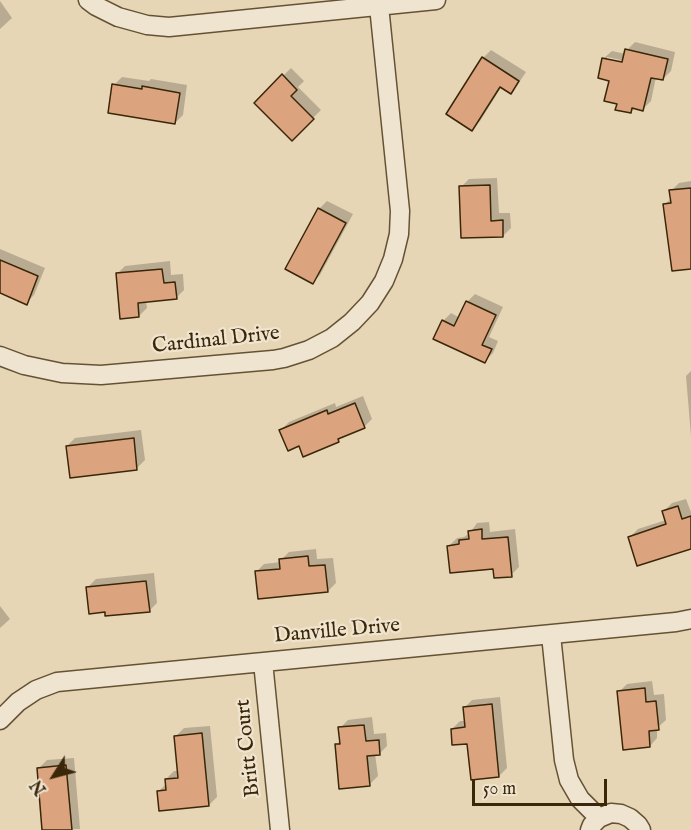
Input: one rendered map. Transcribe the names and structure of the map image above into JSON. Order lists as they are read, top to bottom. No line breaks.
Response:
{"streets":{"street":["Cardinal Drive","Danville Drive","Britt Court"]},"crossings":[["Danville Drive","Britt Court"]],"scale_bar":"50 m","north":"bottom left"}
